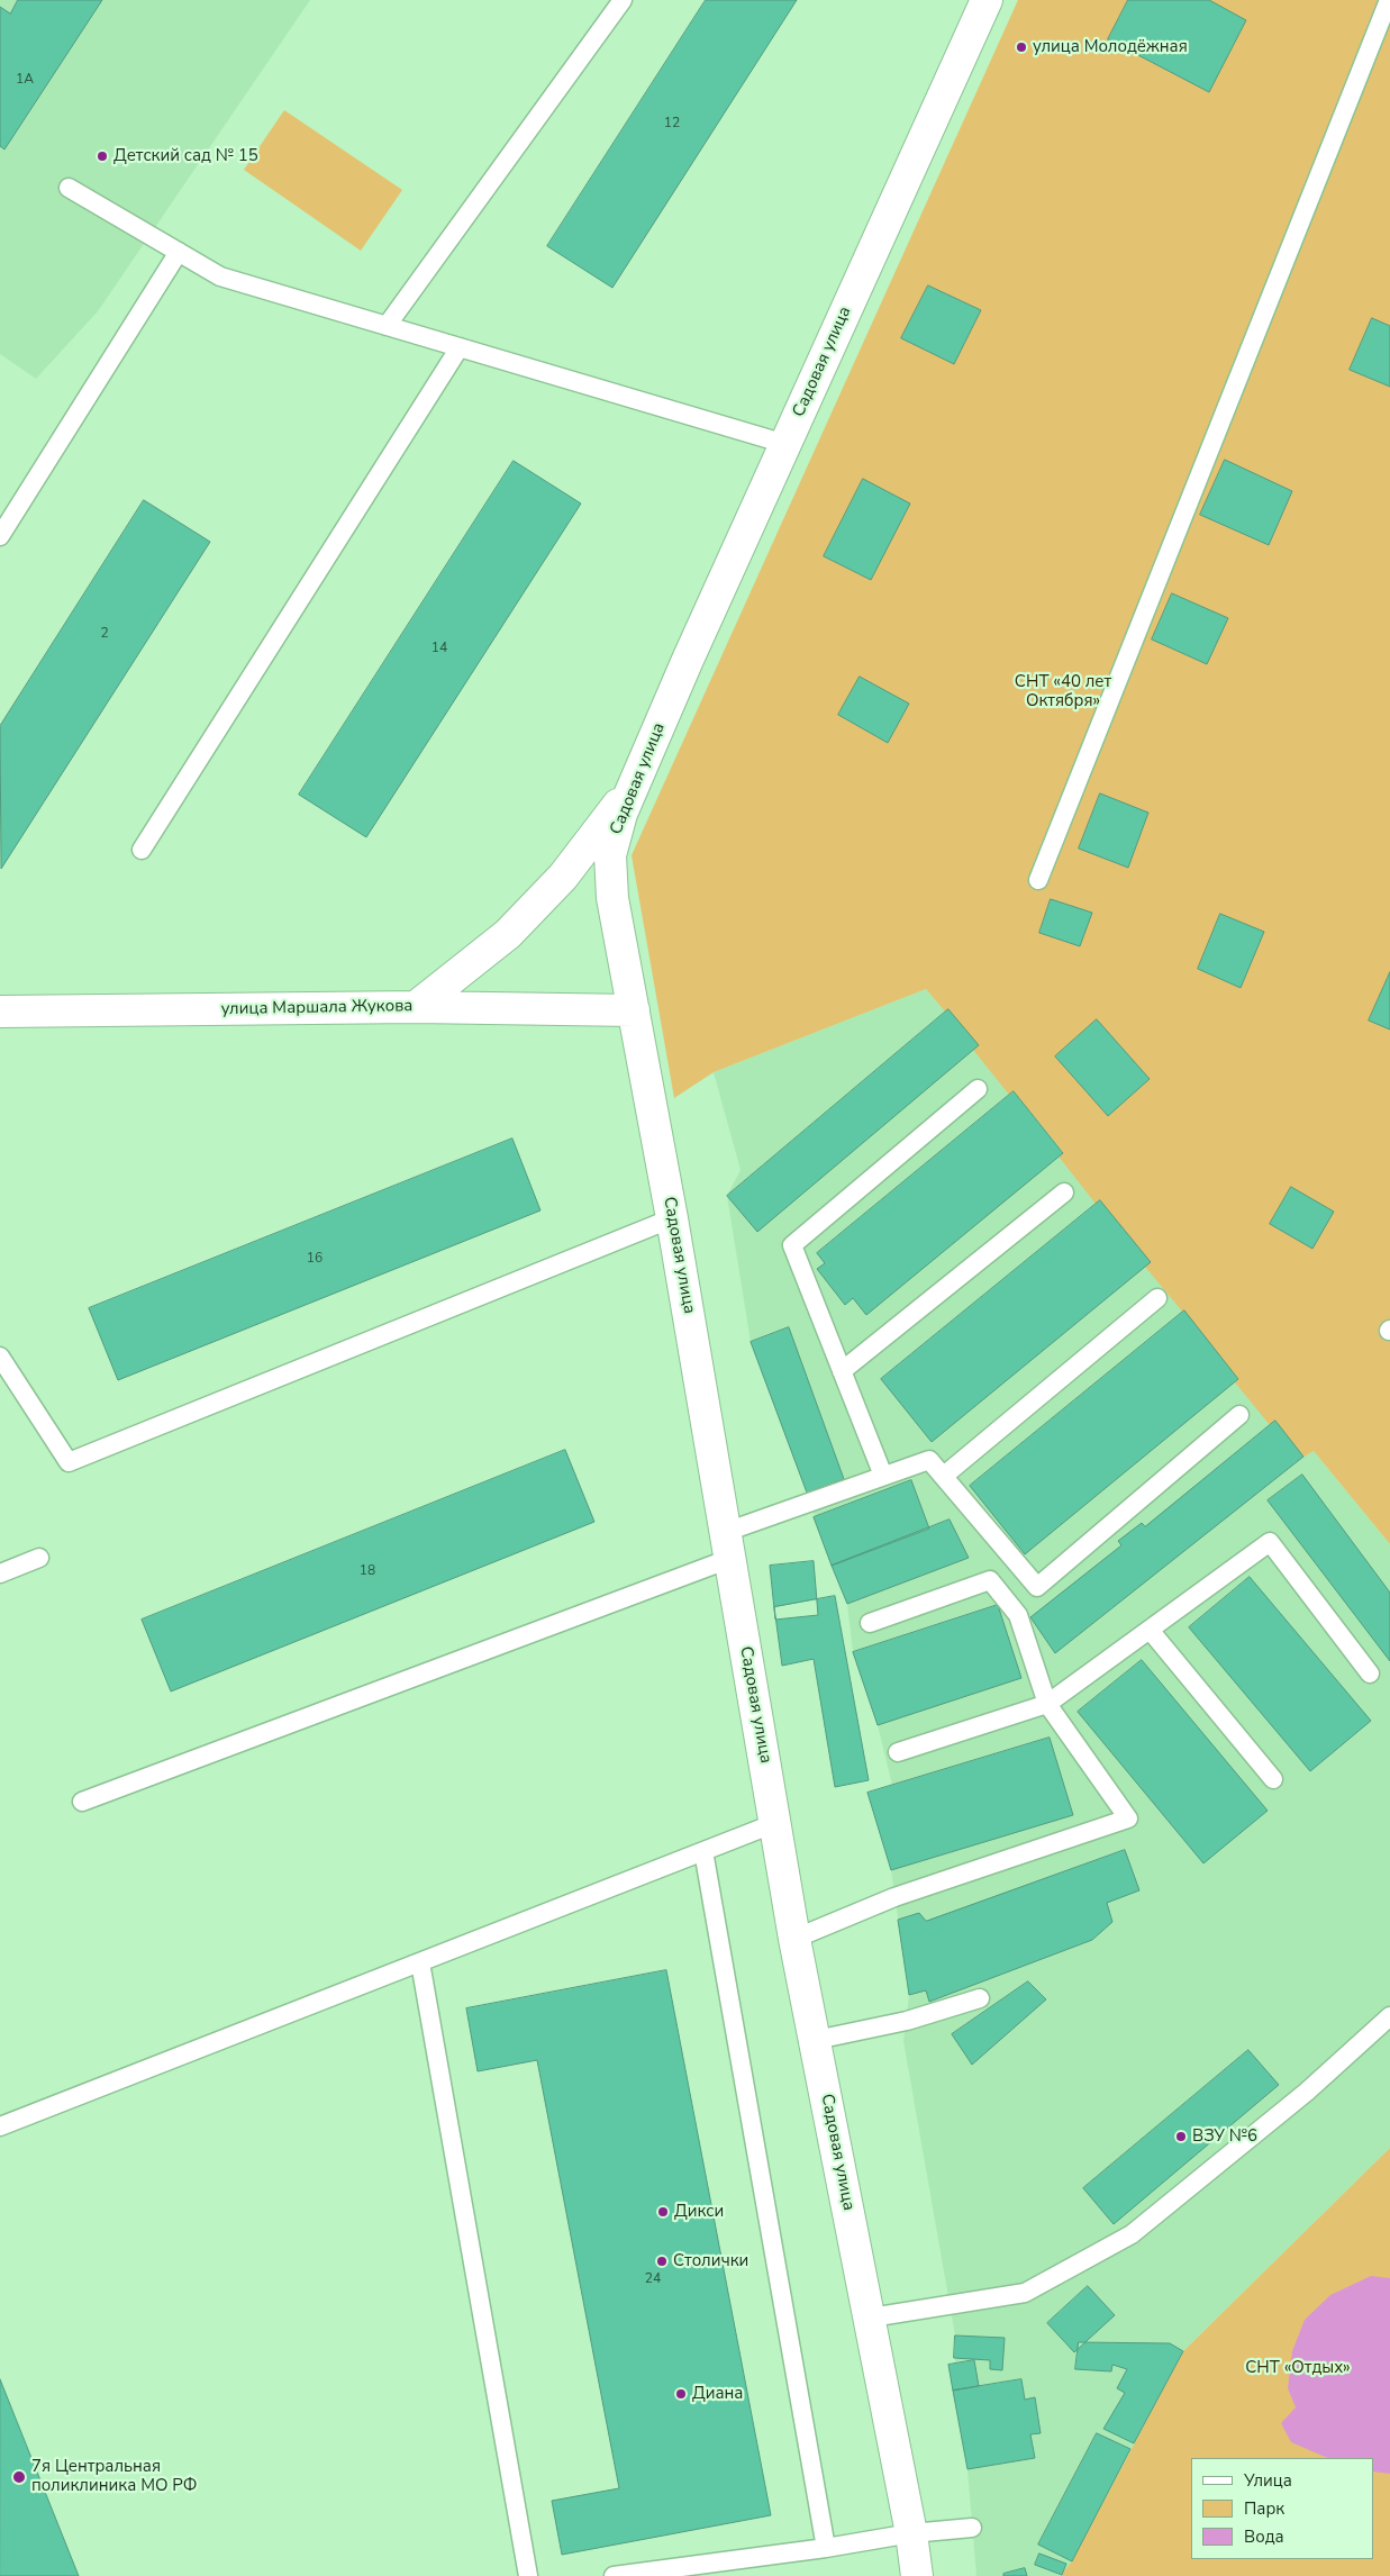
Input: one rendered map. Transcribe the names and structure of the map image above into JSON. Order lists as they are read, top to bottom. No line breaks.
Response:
{"streets":{"street":["Садовая улица","улица Маршала Жукова"]},"crossings":[["Садовая улица","улица Маршала Жукова"]],"parks":["СНТ «40 лет Октября»","СНТ «Отдых»"],"places":["улица Молодёжная","Детский сад № 15","ВЗУ №6","Дикси","Столички","Диана","7я Центральная поликлиника МО РФ"],"house_numbers":["1А","12","2","14","16","18","24"],"legend":["Улица","Парк","Вода"]}
